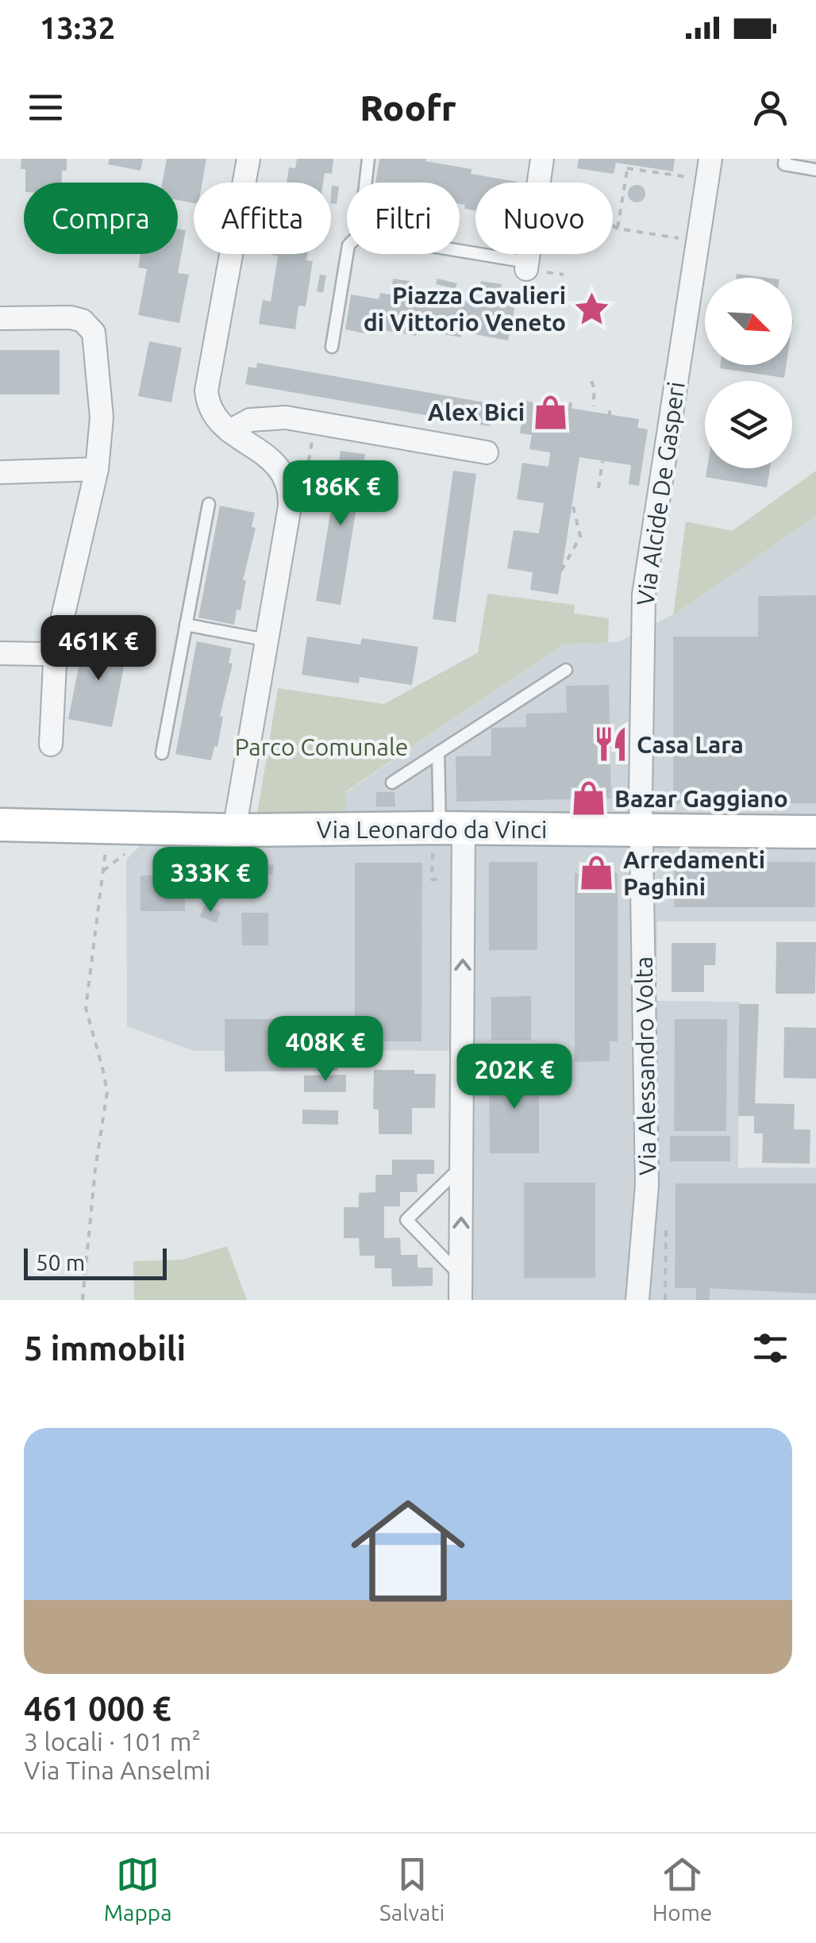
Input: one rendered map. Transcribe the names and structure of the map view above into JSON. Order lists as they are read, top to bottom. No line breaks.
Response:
{"streets":{"main road":["Via Leonardo da Vinci"],"street":["Via Alcide De Gasperi","Via Alessandro Volta"]},"crossings":[["Via Alcide De Gasperi","Via Leonardo da Vinci"],["Via Alcide De Gasperi","Via Alessandro Volta"],["Via Leonardo da Vinci","Via Alessandro Volta"]],"parks":["Parco Comunale"],"places":{"place":["Piazza Cavalieri di Vittorio Veneto"],"shop":["Alex Bici","Bazar Gaggiano","Arredamenti Paghini"],"restaurant":["Casa Lara"]},"scale_bar":"50 m","north":"bottom right","page":{"status":"13:32","header":"Roofr","chip":["Compra","Affitta","Filtri","Nuovo"],"price":["186K €","461K €","333K €","408K €","202K €"],"scale":"50 m","heading":"5 immobili","list":[{"name":"461 000 €","note":"3 locali · 101 m² · Via Tina Anselmi"}],"tabs":["Mappa","Salvati","Home"]}}
